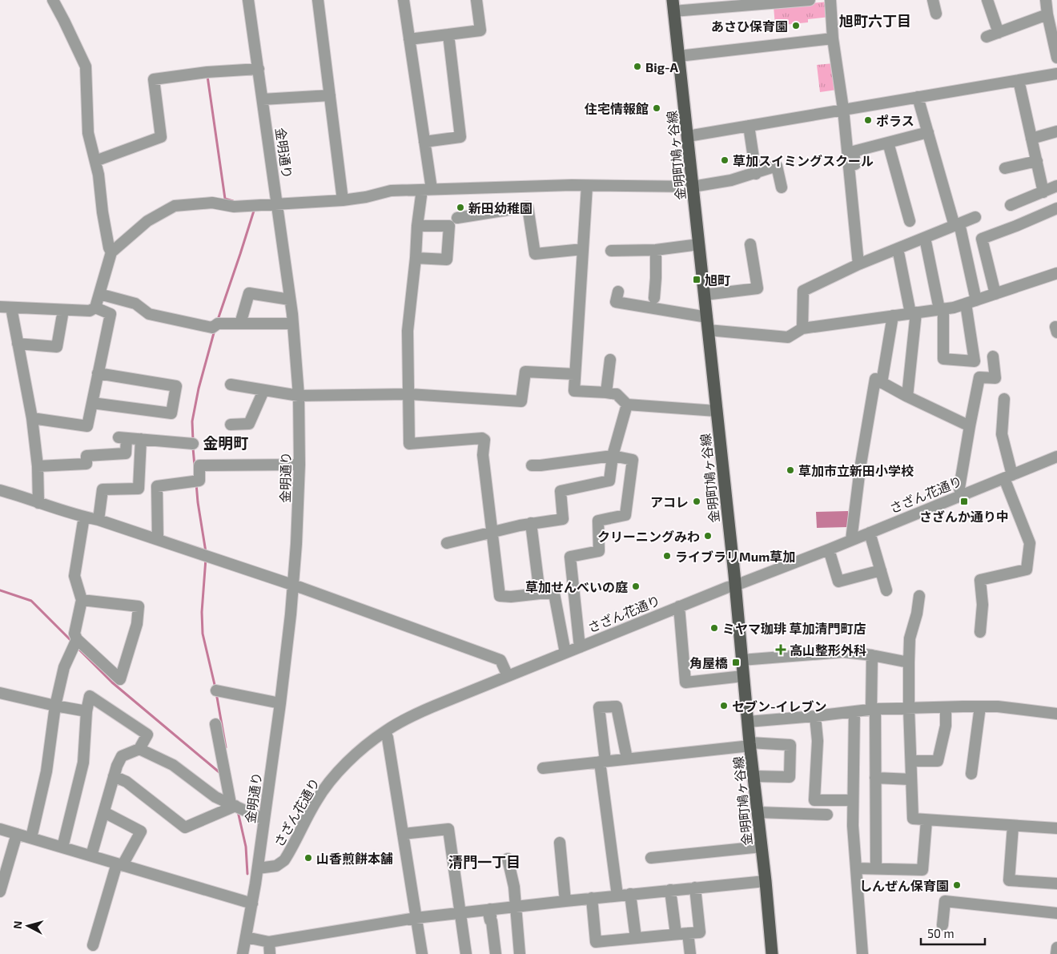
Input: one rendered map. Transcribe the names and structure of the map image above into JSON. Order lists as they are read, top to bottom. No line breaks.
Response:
{"streets":{"main road":["金明町鳩ヶ谷線"],"street":["金明通り","さざん花通り"]},"crossings":[["金明通り","さざん花通り"],["金明町鳩ヶ谷線","さざん花通り"]],"districts":["旭町六丁目","金明町","清門一丁目"],"places":{"other":["あさひ保育園","Big-A","住宅情報館","ポラス","草加スイミングスクール","新田幼稚園","草加市立新田小学校","アコレ","クリーニングみわ","ライブラリMum草加","草加せんべいの庭","ミヤマ珈琲 草加清門町店","セブン-イレブン","山香煎餅本舗","しんぜん保育園"],"transit":["旭町","さざんか通り中","角屋橋"],"health":["高山整形外科"]},"scale_bar":"50 m","north":"left"}
